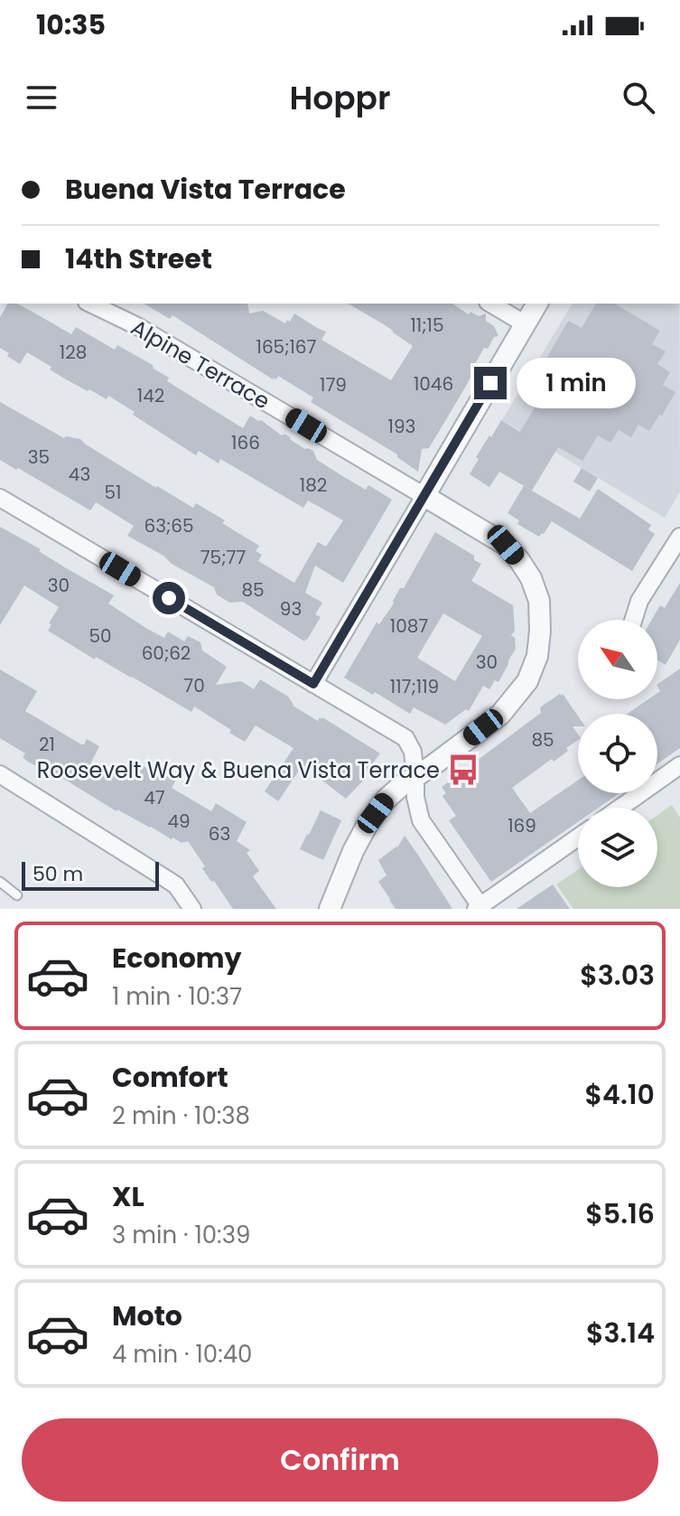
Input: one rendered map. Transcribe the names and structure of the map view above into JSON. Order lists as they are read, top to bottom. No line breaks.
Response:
{"streets":{"street":["Alpine Terrace"]},"places":{"bus stop":["Roosevelt Way & Buena Vista Terrace"]},"house_numbers":["11;15","165;167","128","1046","179","142","193","166","35","43","182","51","63;65","75;77","30","85","93","1087","50","60;62","30","70","117;119","85","21","47","49","169","63"],"scale_bar":"50 m","north":"top left","page":{"status":"10:35","header":"Hoppr","banner":["Buena Vista Terrace","14th Street"],"bubble":"1 min","scale":"50 m","list":[{"name":"Economy","note":"1 min · 10:37","value":"$3.03"},{"name":"Comfort","note":"2 min · 10:38","value":"$4.10"},{"name":"XL","note":"3 min · 10:39","value":"$5.16"},{"name":"Moto","note":"4 min · 10:40","value":"$3.14"}],"buttons":"Confirm"}}
